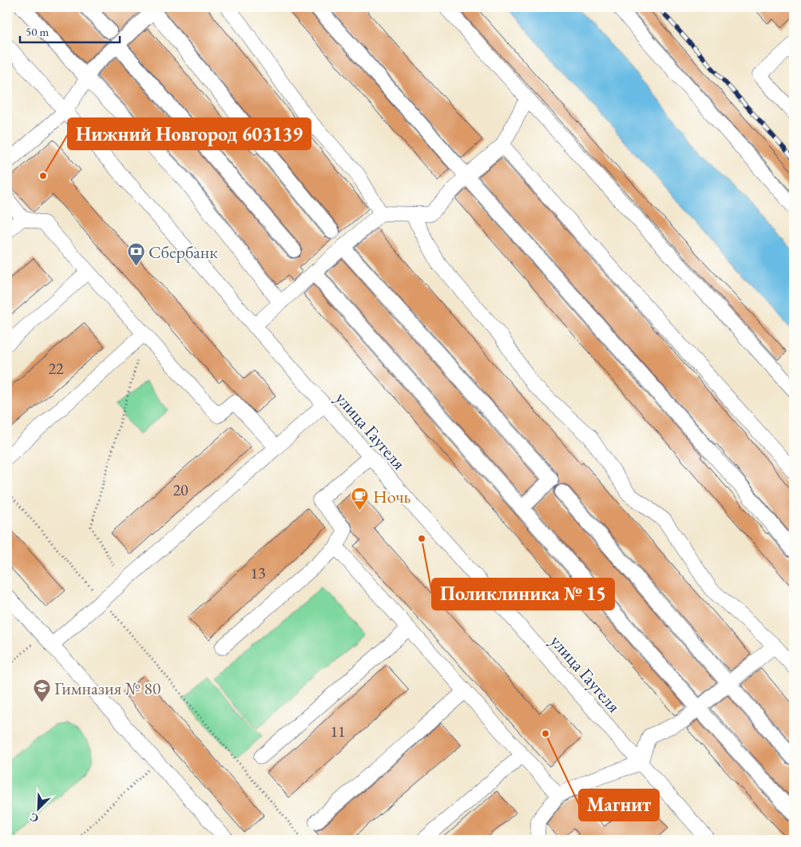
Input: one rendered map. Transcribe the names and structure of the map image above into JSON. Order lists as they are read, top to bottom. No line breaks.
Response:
{"streets":{"street":["улица Гаугеля"]},"places":{"other":["Нижний Новгород 603139","Поликлиника № 15","Магнит"],"bank":["Сбербанк"],"cafe":["Ночь"],"school or university":["Гимназия № 80"]},"house_numbers":["22","20","13","11"],"scale_bar":"50 m","north":"bottom left"}
